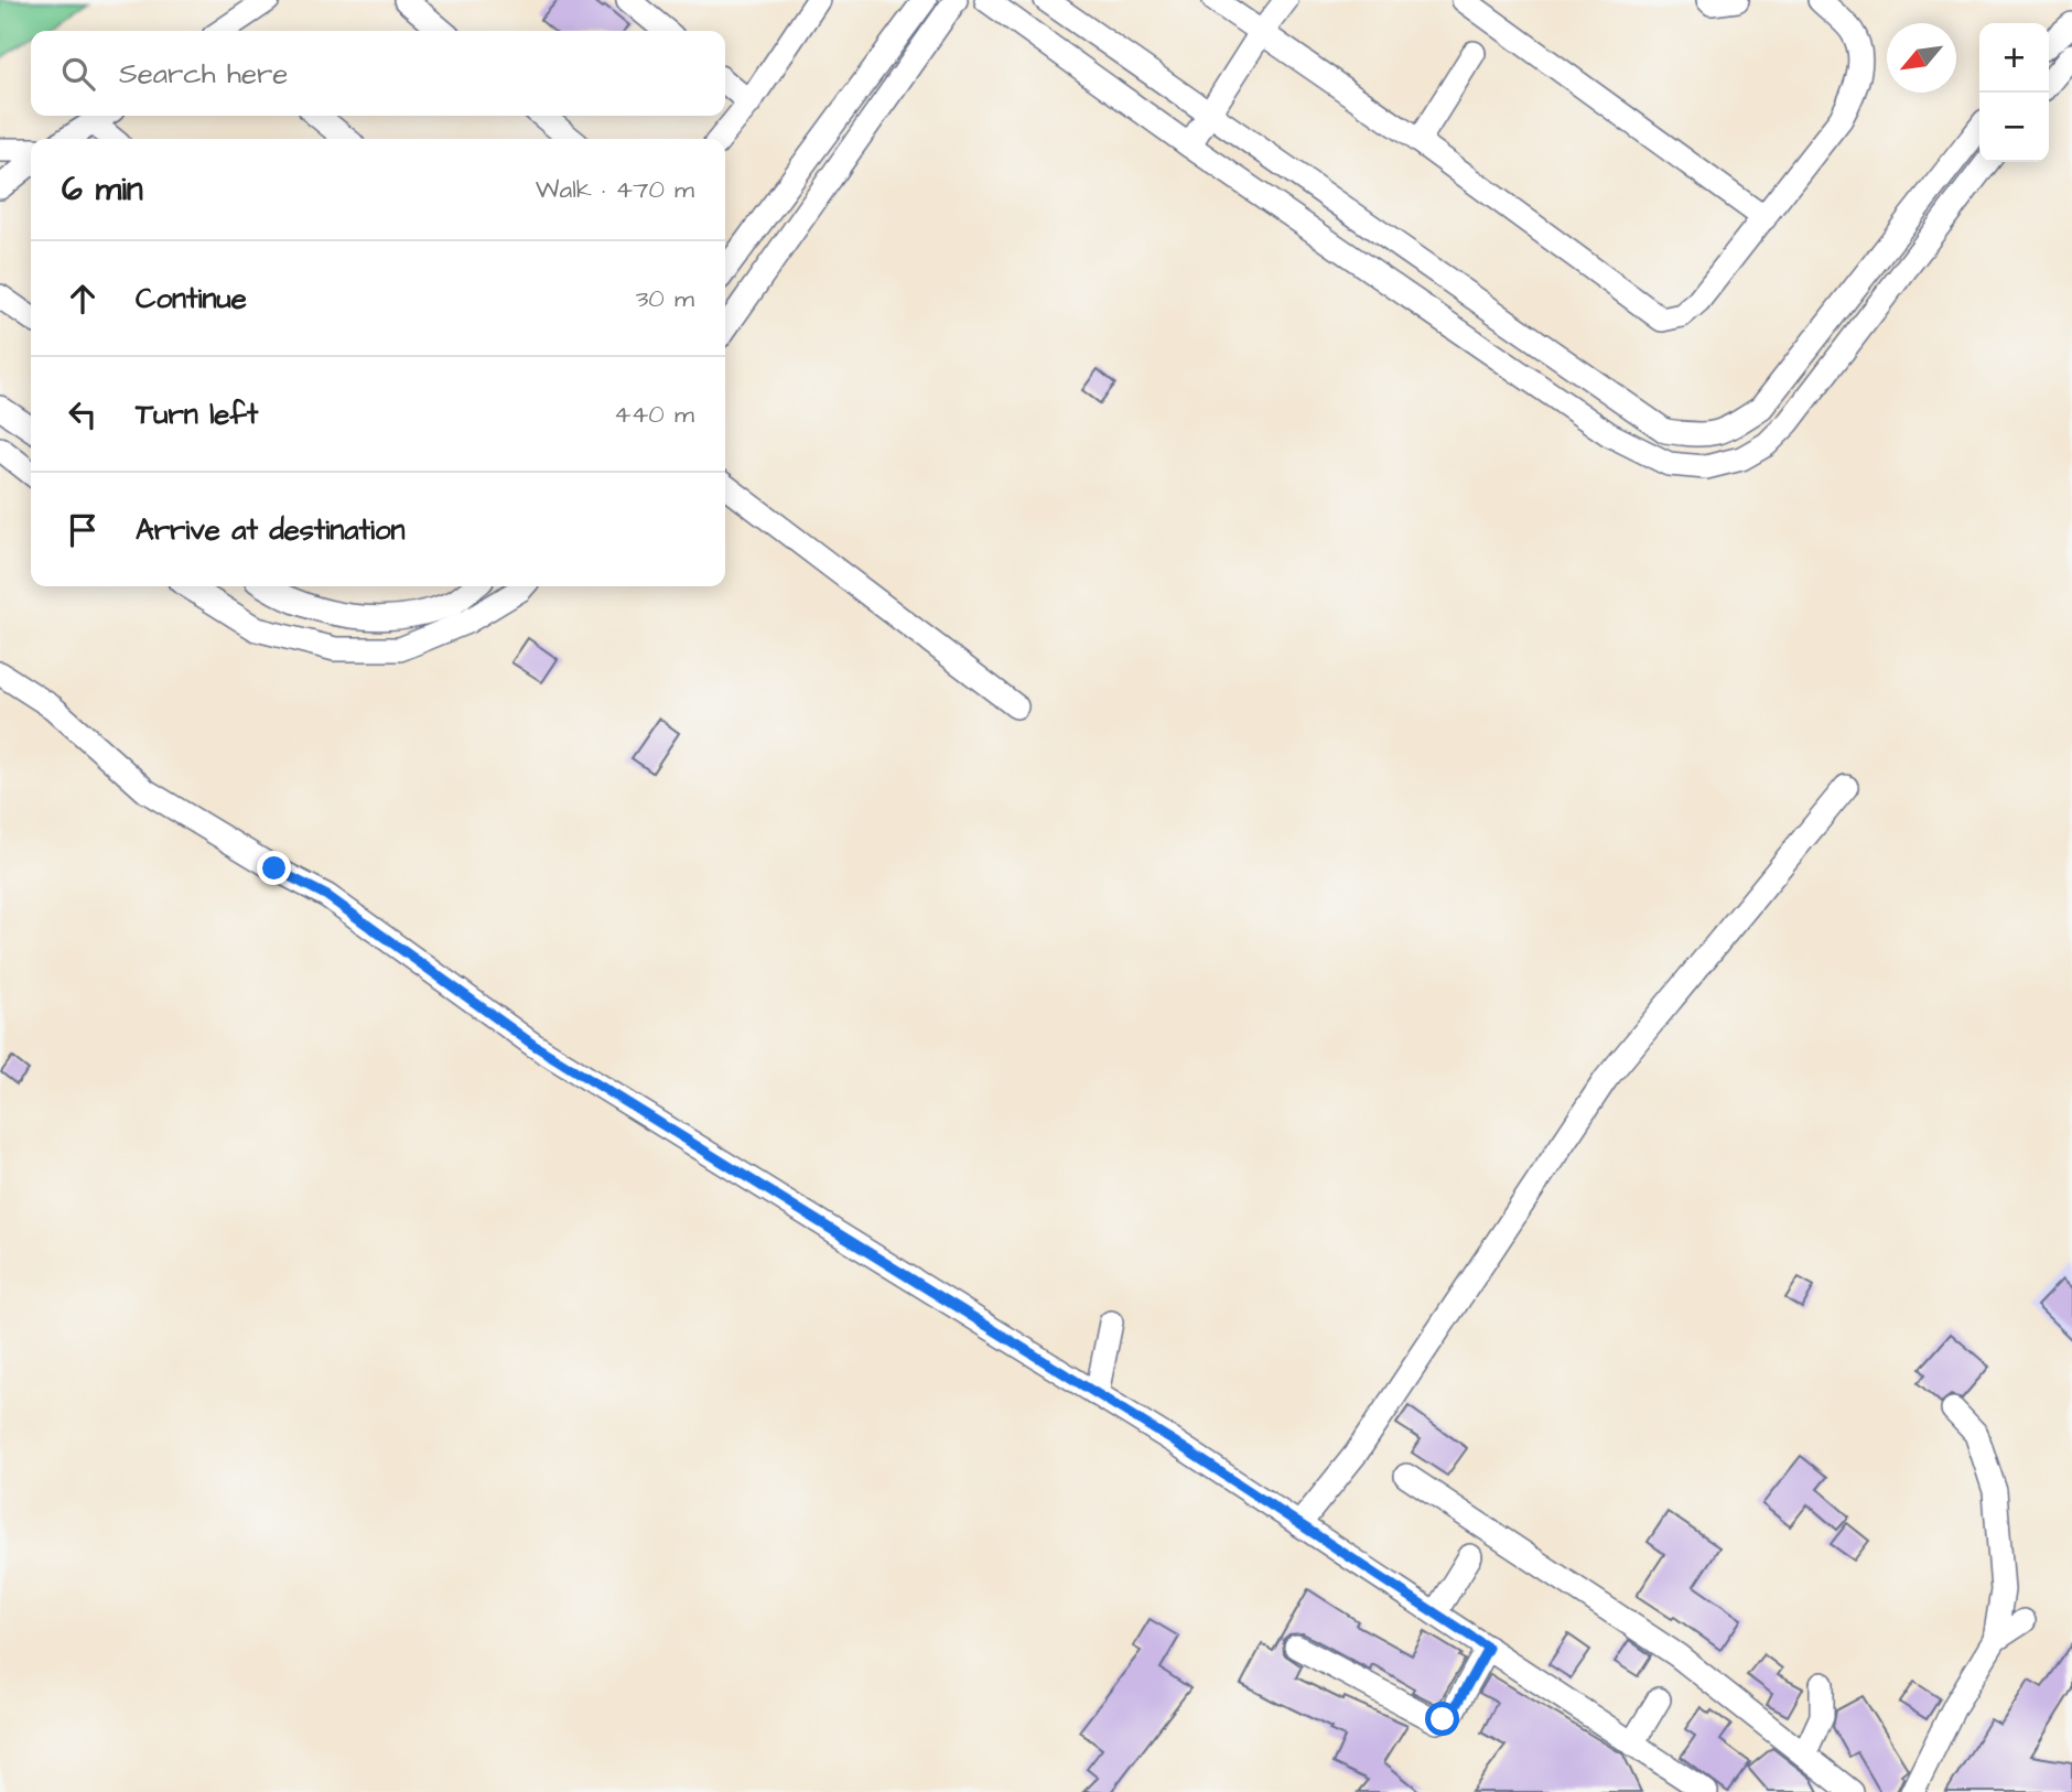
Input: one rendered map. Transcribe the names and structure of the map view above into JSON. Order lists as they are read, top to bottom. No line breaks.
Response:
{"north":"bottom left","page":{"map_buttons":["+","−"],"search":"Search here","heading":["6 min","Walk · 470 m"],"list":[["Continue","30 m"],["Turn left","440 m"],"Arrive at destination"]}}
